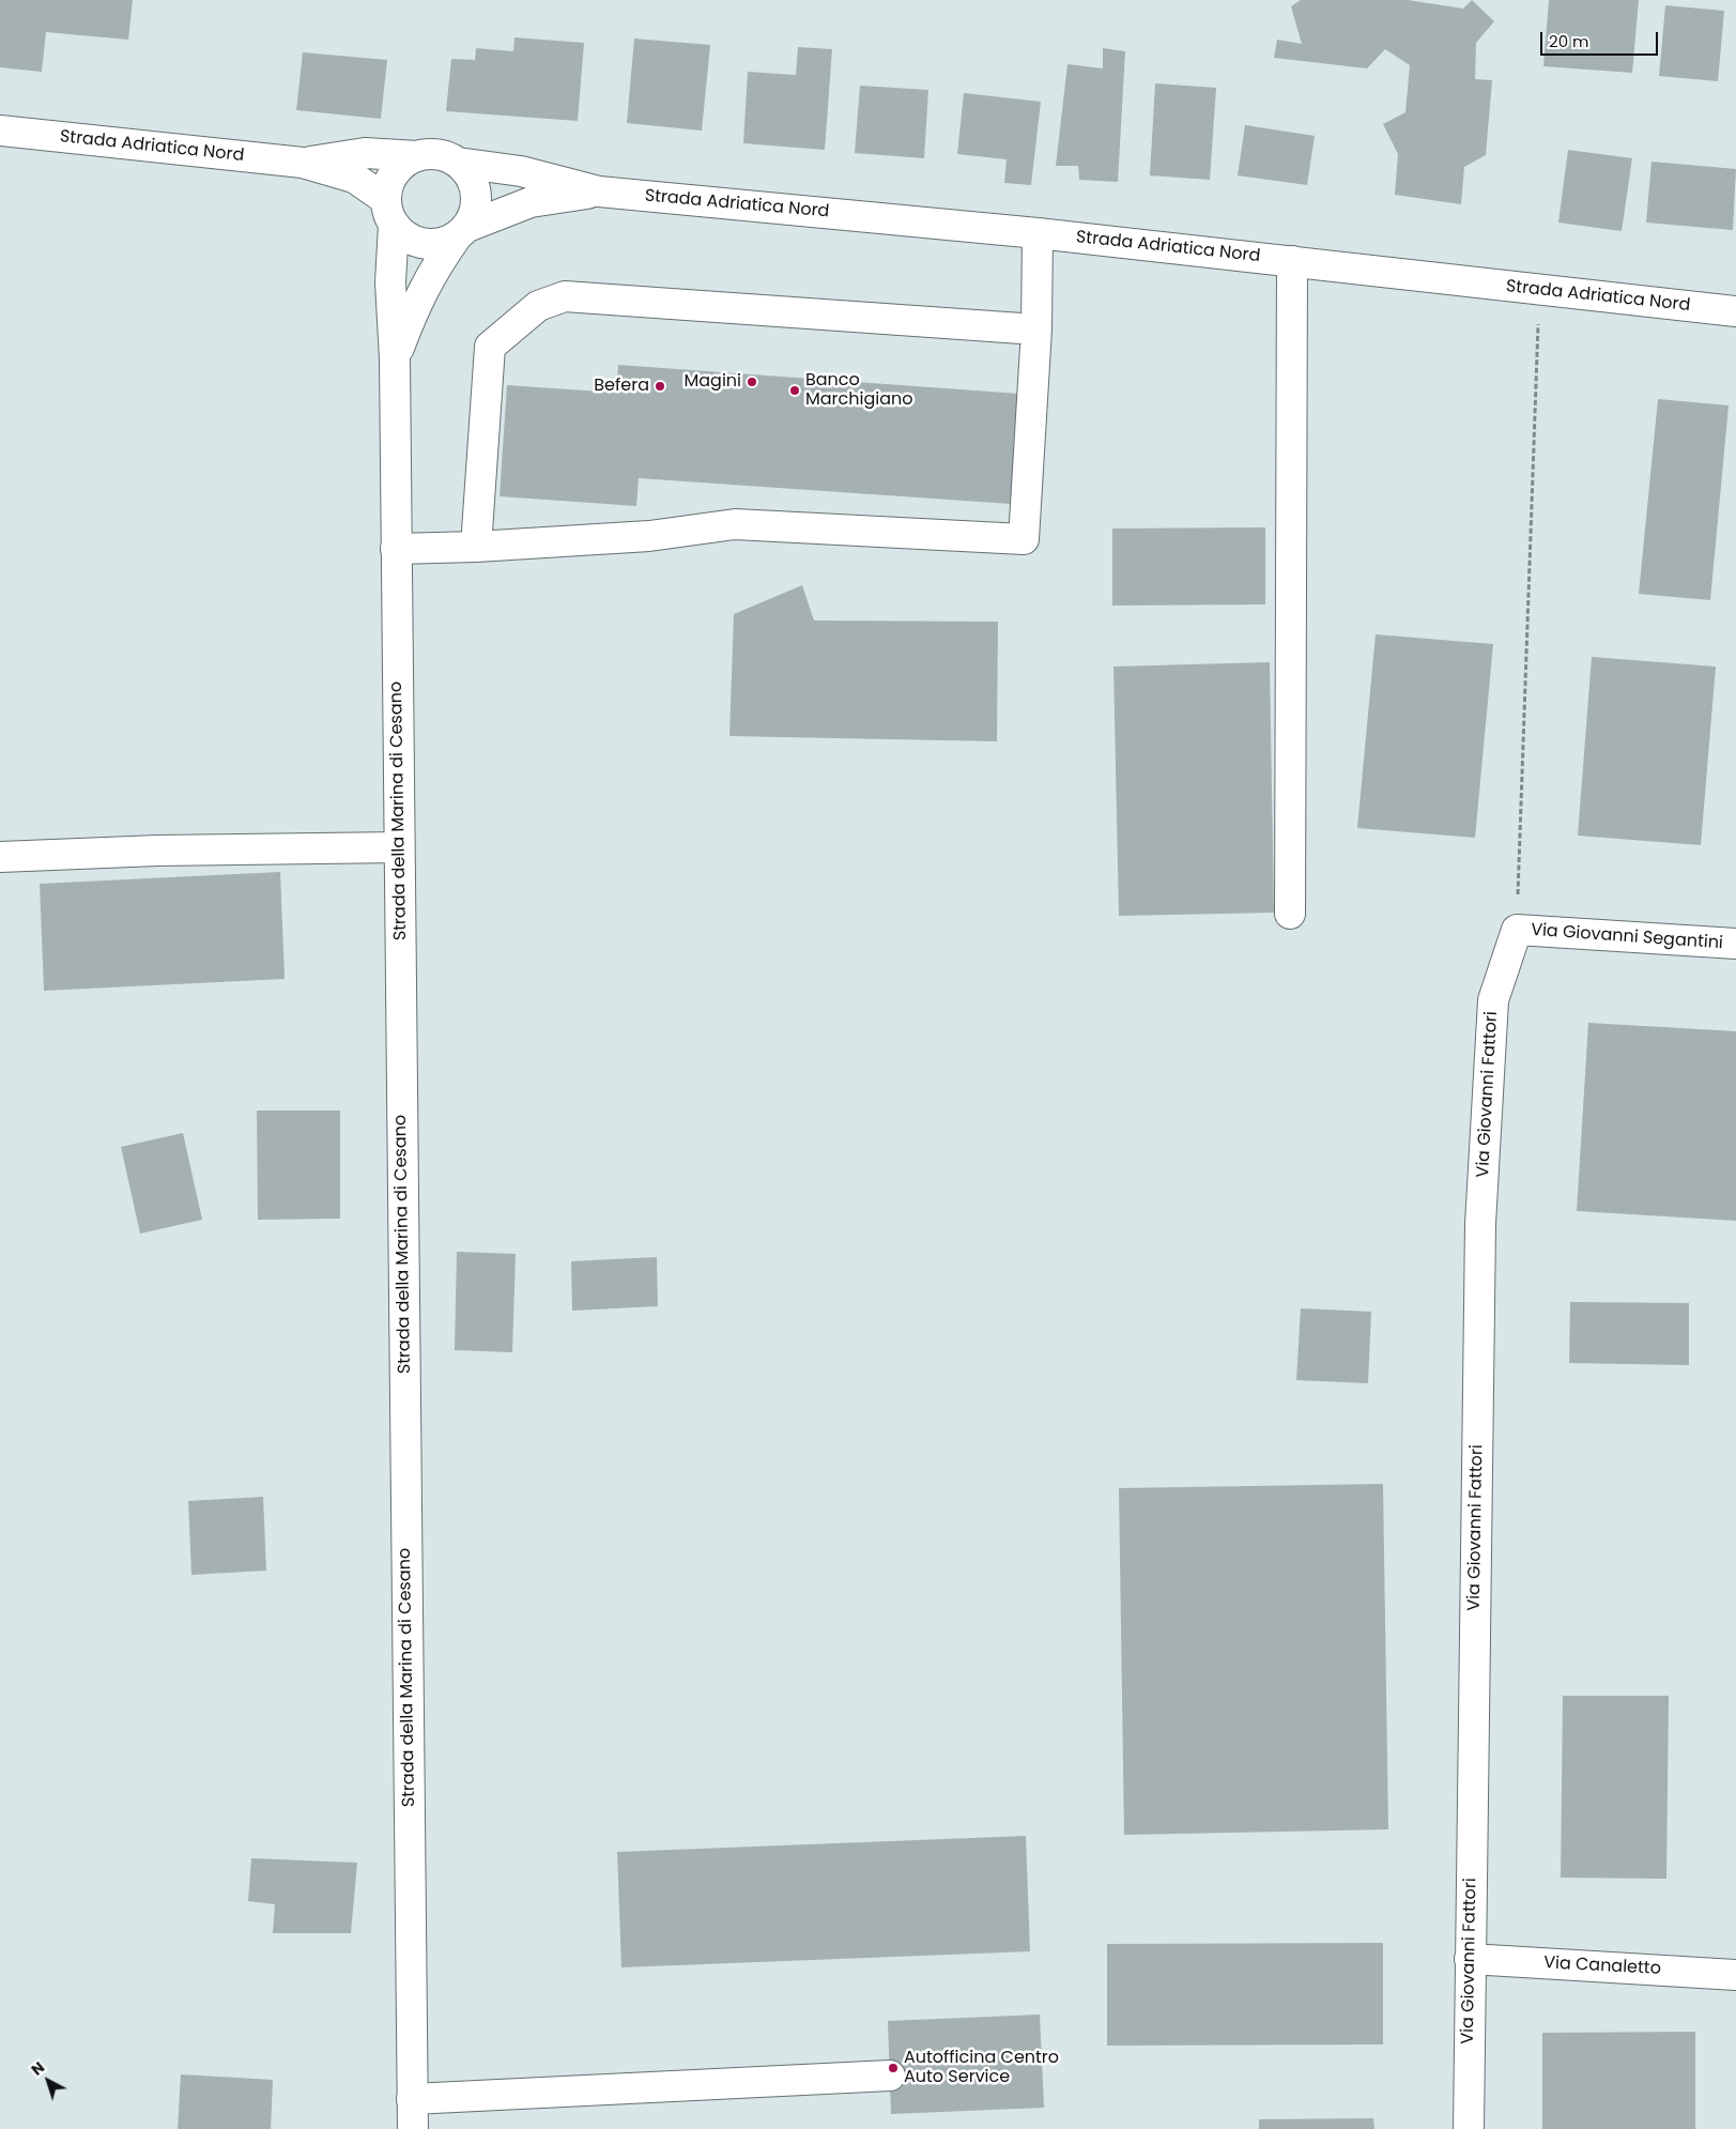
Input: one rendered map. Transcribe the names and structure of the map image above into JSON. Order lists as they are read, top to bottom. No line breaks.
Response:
{"streets":{"main road":["Strada Adriatica Nord","Strada della Marina di Cesano","Via Giovanni Segantini","Via Giovanni Fattori","Via Canaletto"]},"crossings":[["Strada Adriatica Nord","Strada della Marina di Cesano"],["Via Giovanni Segantini","Via Giovanni Fattori"],["Via Giovanni Fattori","Via Canaletto"]],"places":["Magini","Befera","Banco Marchigiano","Autofficina Centro Auto Service"],"scale_bar":"20 m","north":"top left"}
